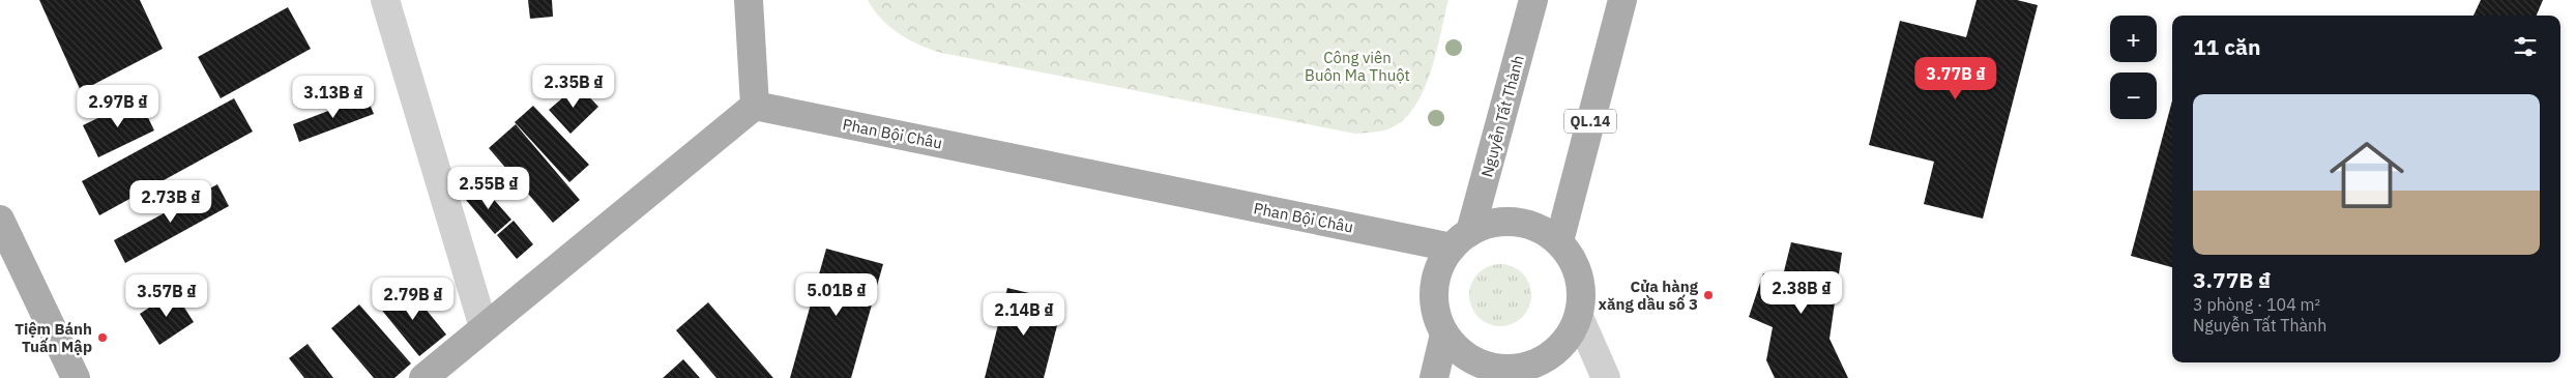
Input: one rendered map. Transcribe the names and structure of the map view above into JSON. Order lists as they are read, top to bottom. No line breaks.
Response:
{"streets":{"main road":["Nguyễn Tất Thành","QL.14","Phan Bội Châu"]},"crossings":[["Nguyễn Tất Thành","QL.14"],["Nguyễn Tất Thành","Phan Bội Châu"],["QL.14","Phan Bội Châu"]],"parks":["Công viên Buôn Ma Thuột"],"places":["Cửa hàng xăng dầu số 3","Tiệm Bánh Tuấn Mập"],"page":{"map_buttons":["+","−"],"heading":"11 căn","price":["3.77B ₫","2.35B ₫","3.13B ₫","2.97B ₫","2.55B ₫","2.73B ₫","2.38B ₫","5.01B ₫","3.57B ₫","2.79B ₫","2.14B ₫"],"list":[{"name":"3.77B ₫","note":"3 phòng · 104 m² · Nguyễn Tất Thành"}]}}
